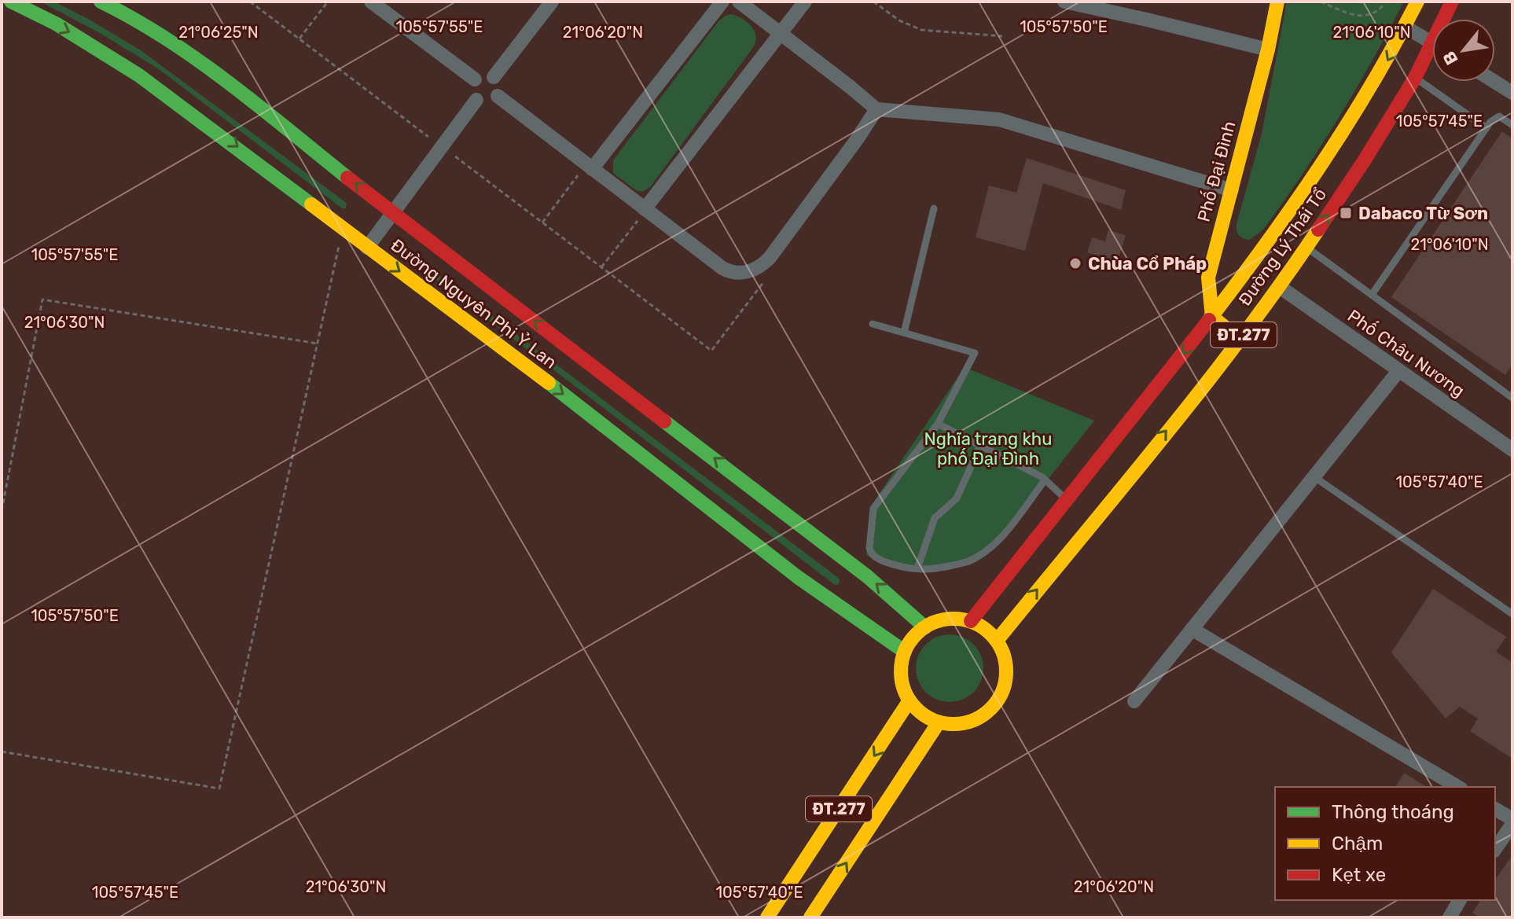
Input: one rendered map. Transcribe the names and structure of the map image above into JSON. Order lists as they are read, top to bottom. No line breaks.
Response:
{"streets":{"main road":["Phố Đại Đình","Đường Lý Thái Tổ","Đường Nguyên Phi Ỷ Lan","ĐT.277"],"street":["Phố Châu Nương"]},"crossings":[["Phố Đại Đình","Đường Lý Thái Tổ"],["Đường Lý Thái Tổ","Đường Nguyên Phi Ỷ Lan"],["Đường Lý Thái Tổ","ĐT.277"],["Đường Lý Thái Tổ","Phố Châu Nương"],["Đường Nguyên Phi Ỷ Lan","ĐT.277"]],"parks":["Nghĩa trang khu phố Đại Đình"],"places":{"transit":["Dabaco Từ Sơn"],"other":["Chùa Cổ Pháp"]},"legend":["Thông thoáng","Chậm","Kẹt xe"],"north":"bottom left","coordinates":["105°57'55\"E","105°57'50\"E","21°06'25\"N","21°06'20\"N","21°06'10\"N","105°57'45\"E","21°06'30\"N","105°57'40\"E"]}
